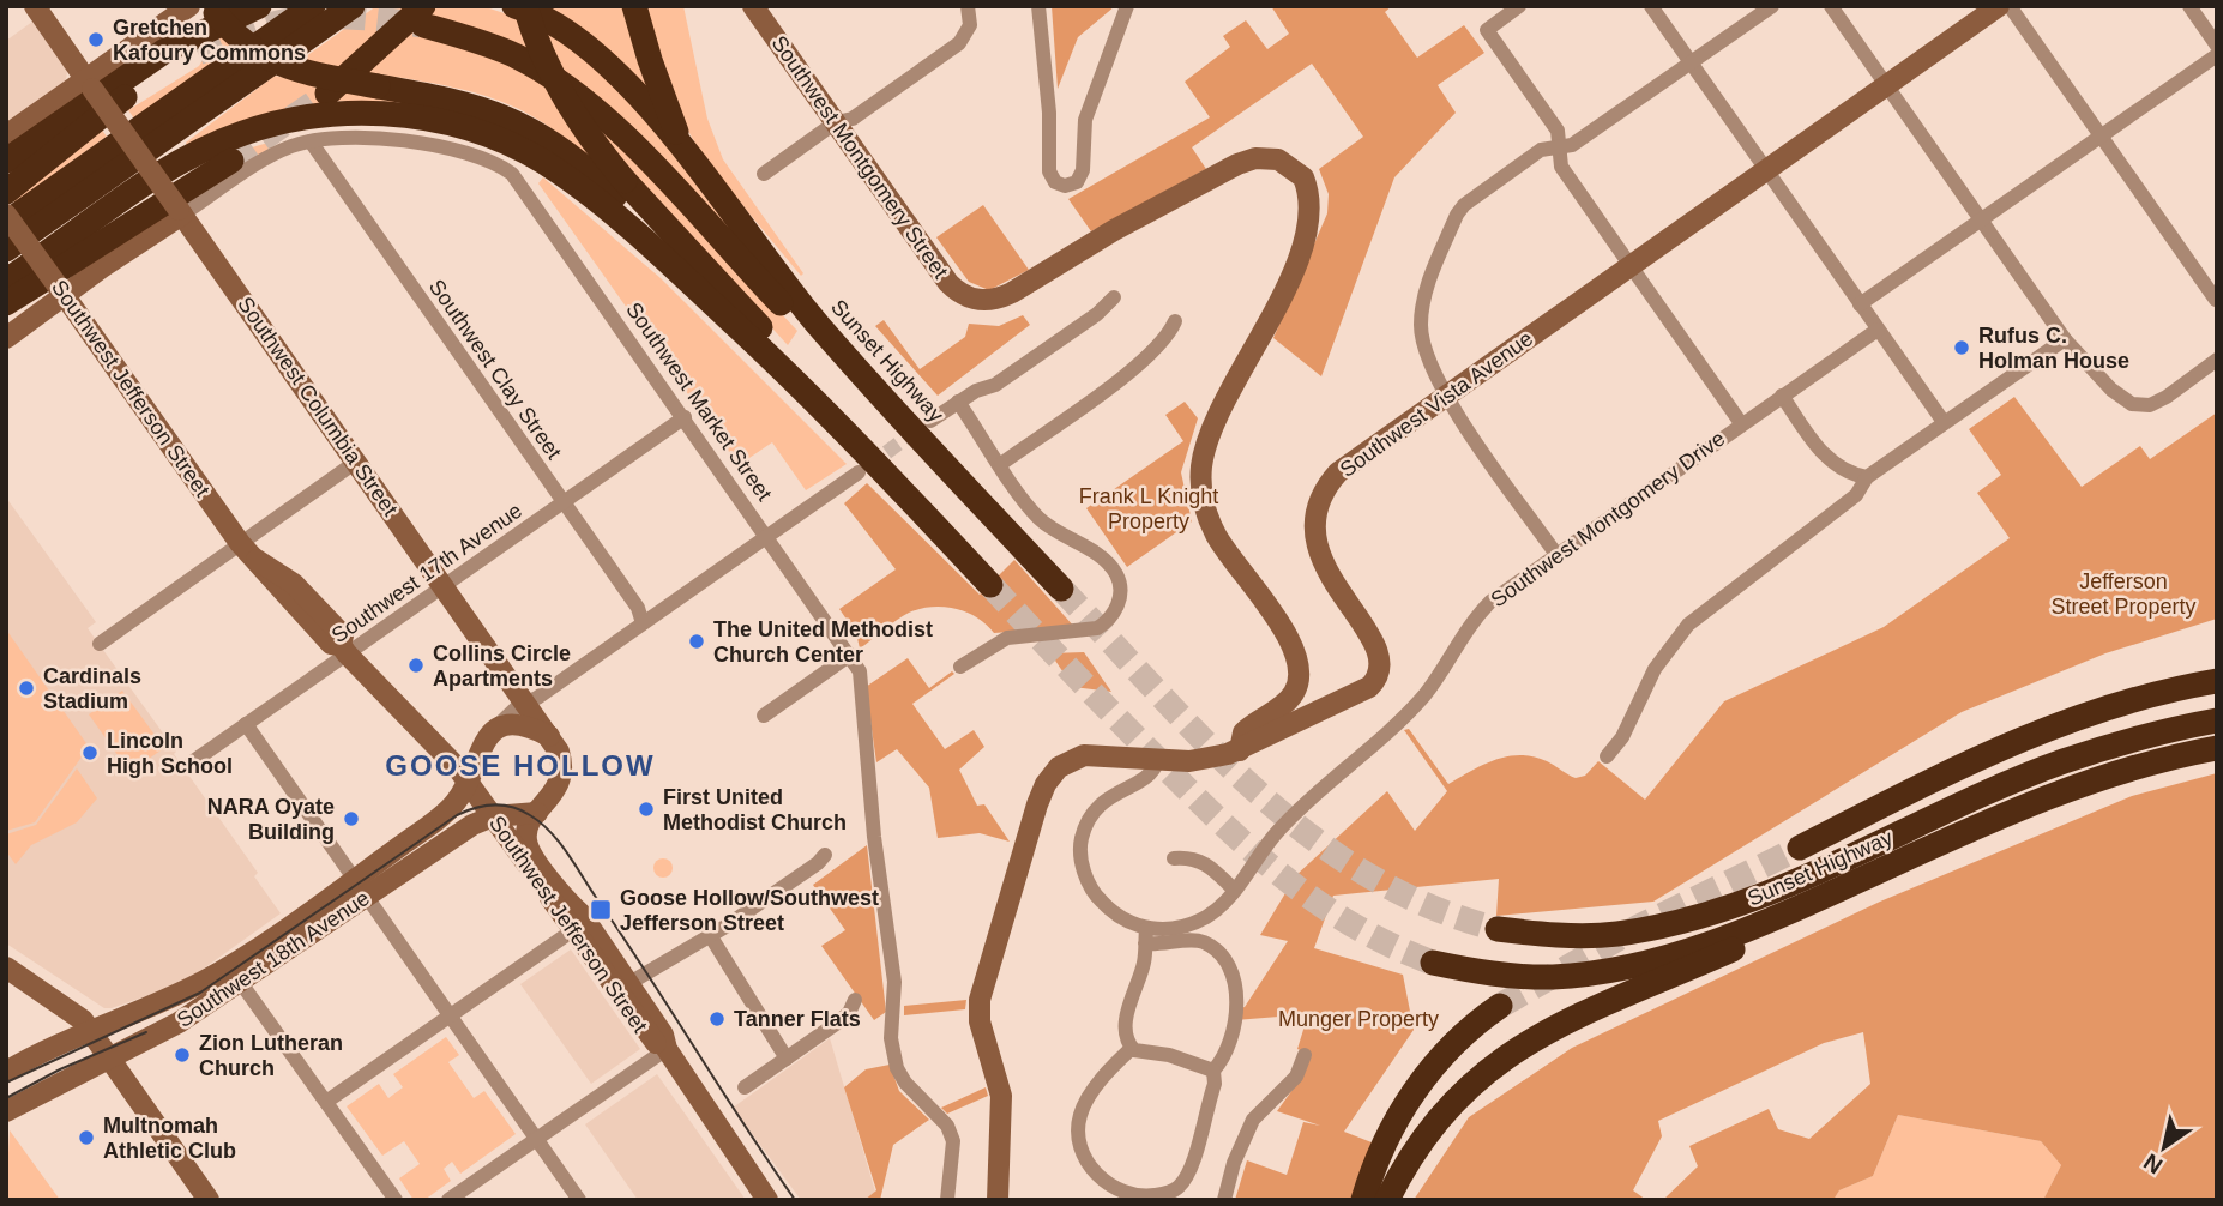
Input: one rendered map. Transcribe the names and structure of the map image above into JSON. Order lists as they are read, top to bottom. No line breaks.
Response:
{"streets":{"highway":["Sunset Highway"],"main road":["Southwest Montgomery Street","Southwest Jefferson Street","Southwest Vista Avenue","Southwest Columbia Street","Southwest 18th Avenue"],"street":["Southwest Clay Street","Southwest Market Street","Southwest Montgomery Drive","Southwest 17th Avenue"]},"crossings":[["Southwest Montgomery Street","Southwest Vista Avenue"],["Southwest Clay Street","Southwest Market Street"],["Southwest Clay Street","Southwest 17th Avenue"],["Southwest Clay Street","Southwest 18th Avenue"],["Southwest Jefferson Street","Southwest Columbia Street"],["Southwest Jefferson Street","Southwest 17th Avenue"],["Southwest Jefferson Street","Southwest 18th Avenue"],["Southwest Market Street","Southwest 17th Avenue"],["Southwest Market Street","Southwest 18th Avenue"],["Southwest Columbia Street","Southwest 17th Avenue"],["Southwest Columbia Street","Southwest 18th Avenue"]],"districts":["GOOSE HOLLOW"],"parks":["Frank L Knight Property","Jefferson Street Property","Munger Property"],"places":{"other":["Gretchen Kafoury Commons","Rufus C. Holman House","The United Methodist Church Center","Collins Circle Apartments","Cardinals Stadium","Lincoln High School","First United Methodist Church","NARA Oyate Building","Tanner Flats","Zion Lutheran Church","Multnomah Athletic Club"],"transit":["Goose Hollow/Southwest Jefferson Street"]},"north":"bottom left"}
